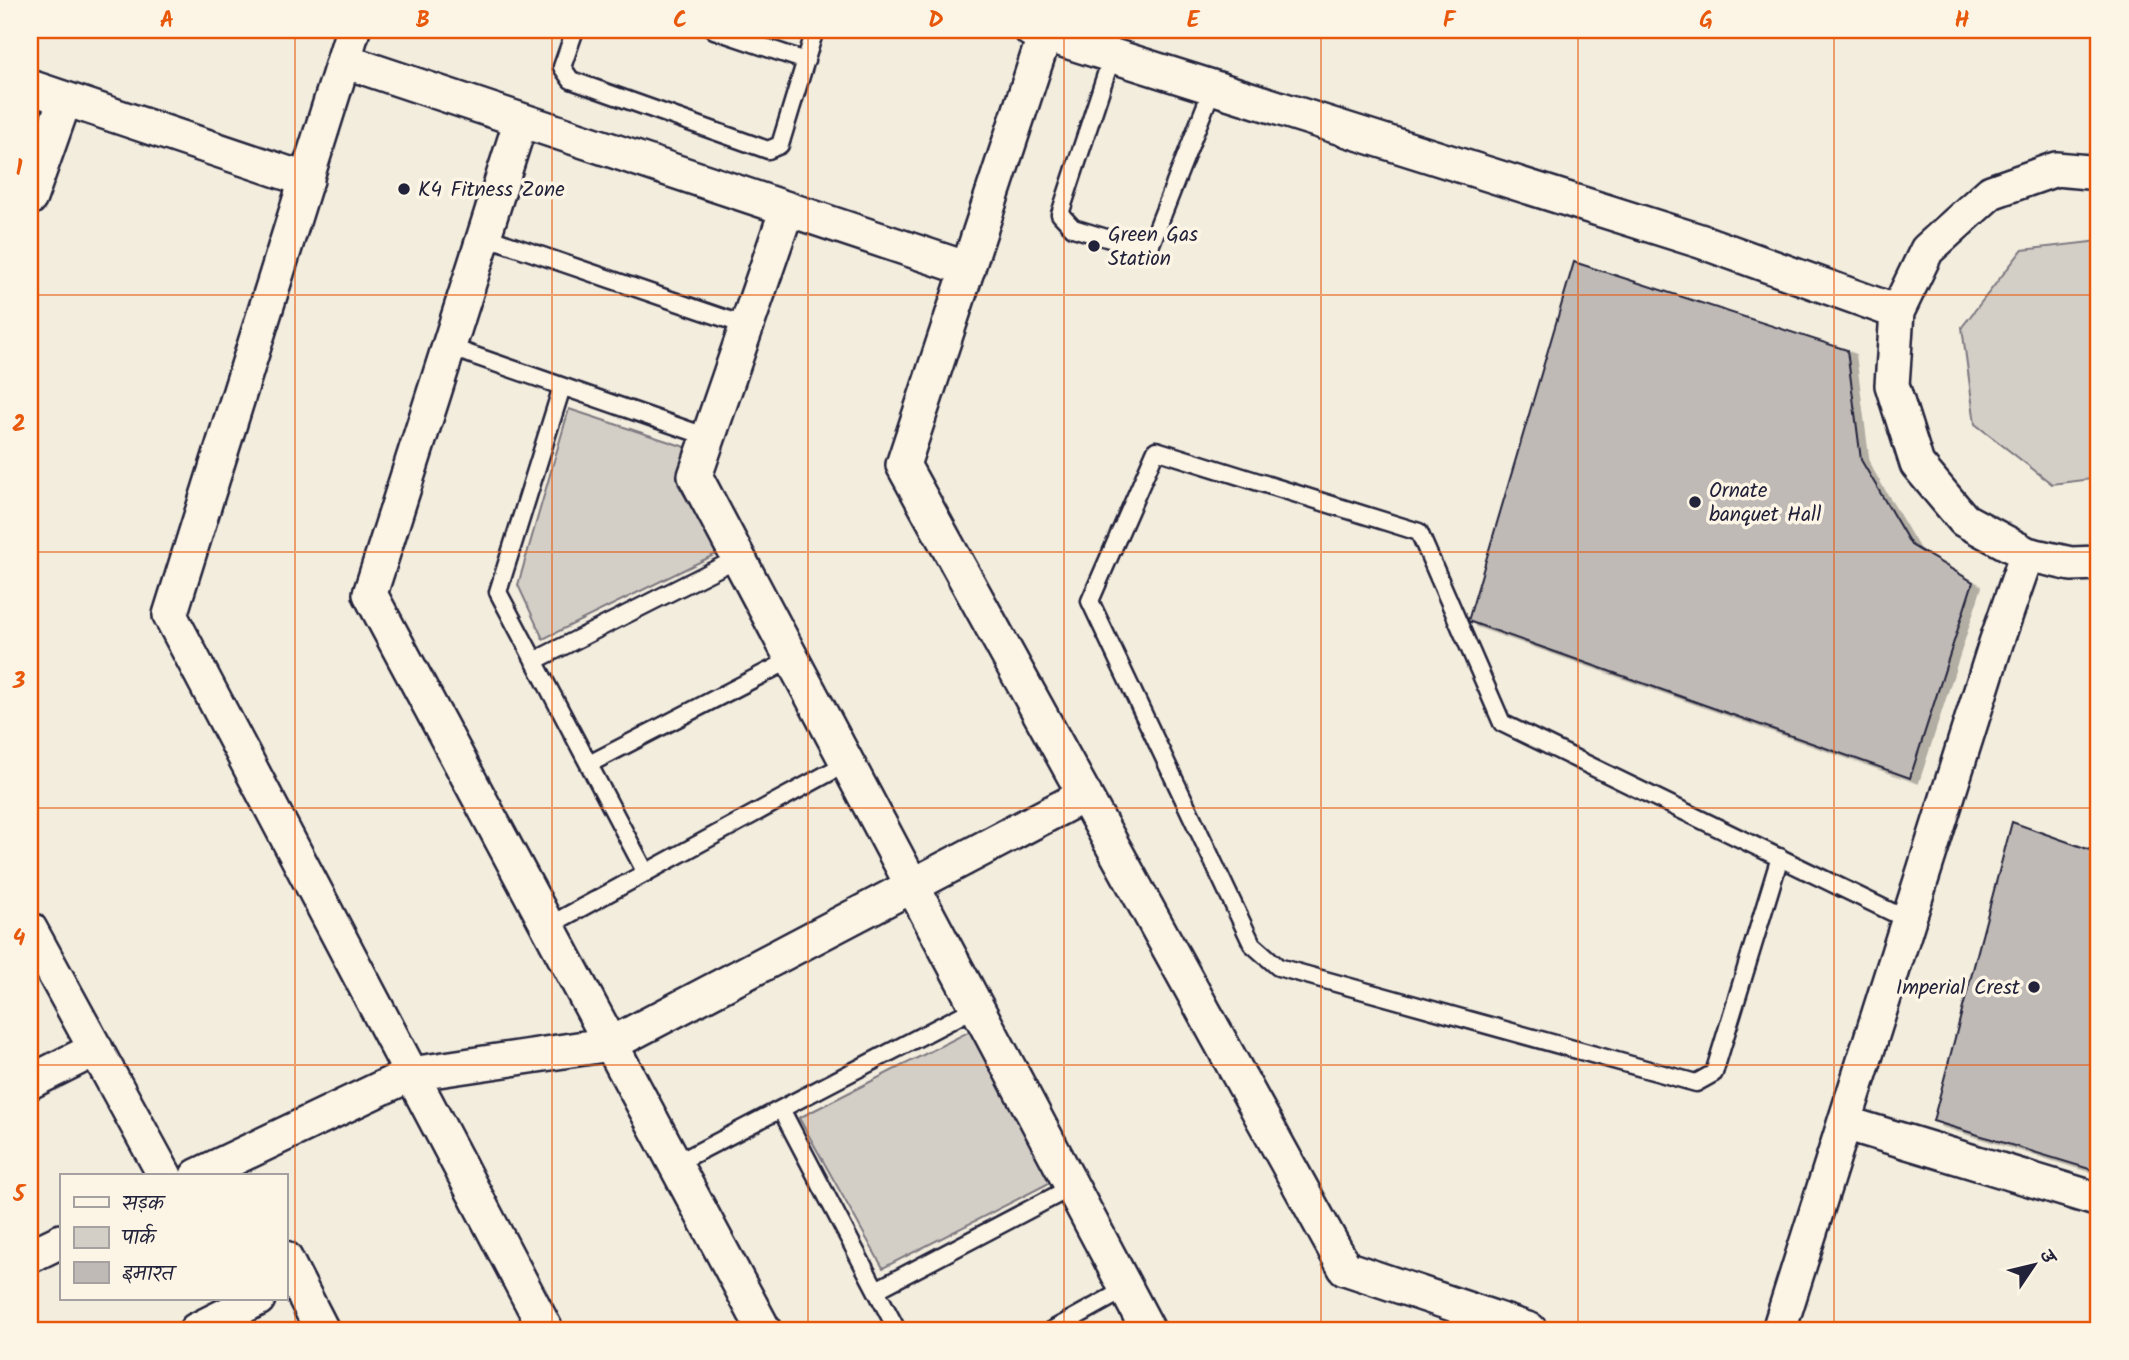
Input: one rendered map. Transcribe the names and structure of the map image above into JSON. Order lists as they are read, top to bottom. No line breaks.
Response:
{"places":["K4 Fitness Zone","Green Gas Station","Ornate banquet Hall","Imperial Crest"],"legend":["सड़क","पार्क","इमारत"],"north":"top right","grid":{"columns":["A","B","C","D","E","F","G","H"],"rows":["1","2","3","4","5"]}}
